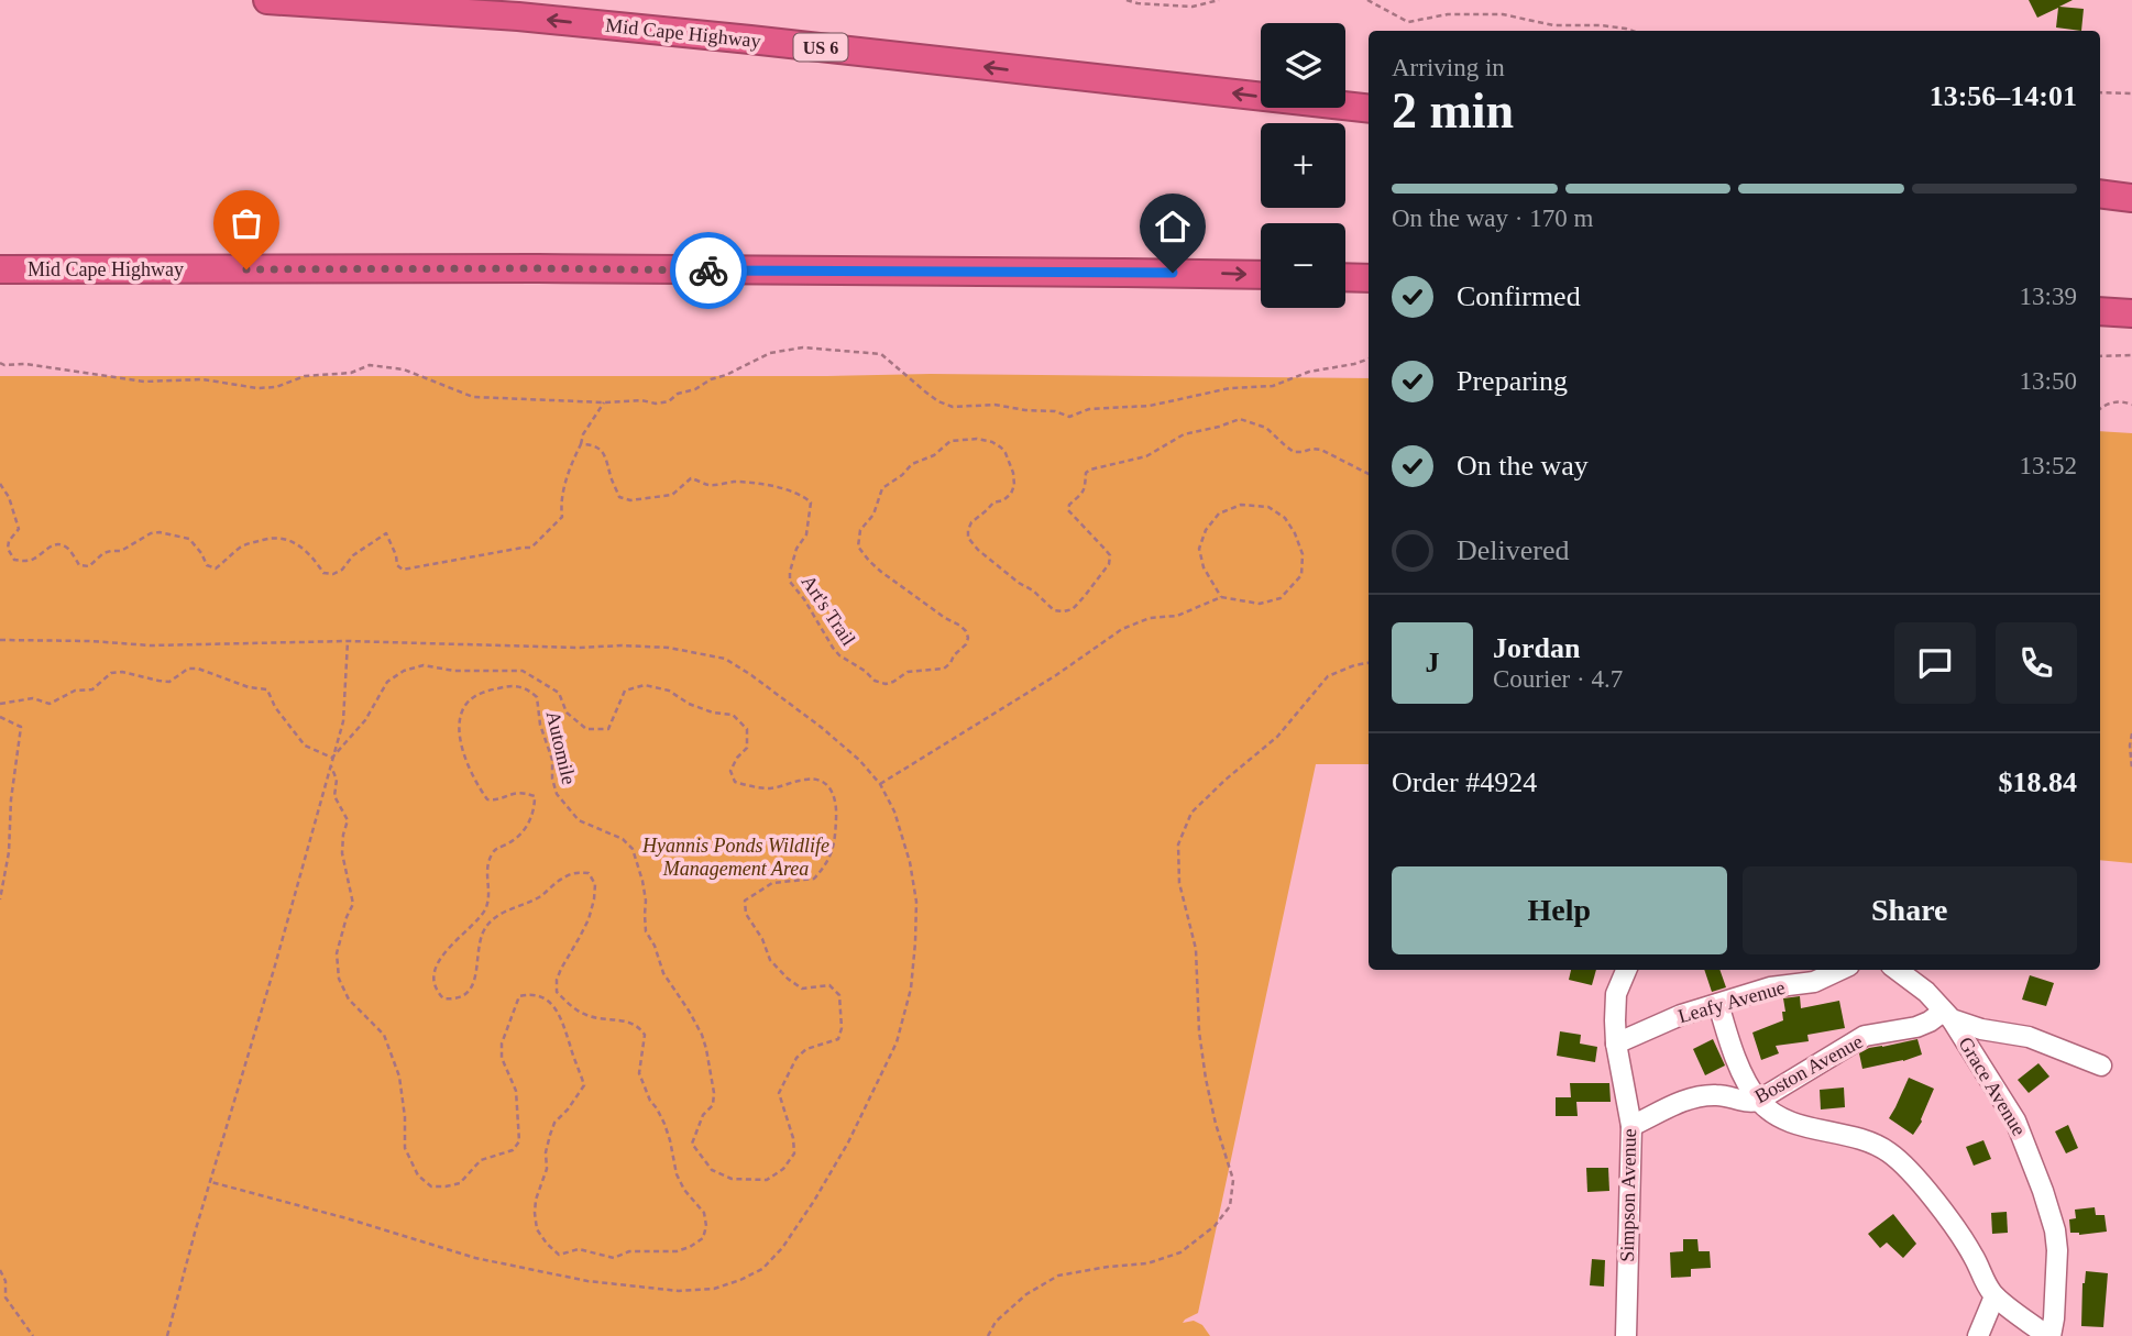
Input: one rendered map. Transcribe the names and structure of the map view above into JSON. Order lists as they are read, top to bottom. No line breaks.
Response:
{"streets":{"highway":["Mid Cape Highway","US 6"],"street":["Leafy Avenue","Boston Avenue","Grace Avenue","Simpson Avenue"],"path":["Art's Trail","Automile"]},"crossings":[["Leafy Avenue","Simpson Avenue"],["Boston Avenue","Grace Avenue"],["Boston Avenue","Simpson Avenue"]],"parks":["Hyannis Ponds Wildlife Management Area"],"page":{"map_buttons":["+","−"],"heading":["2 min","Arriving in","13:56–14:01"],"panel":["Jordan","Courier · 4.7","Order #4924","$18.84"],"bar":"On the way · 170 m","list":[["Confirmed","13:39"],["Preparing","13:50"],["On the way","13:52"],"Delivered"],"round":"J","buttons":["Help","Share"]}}
